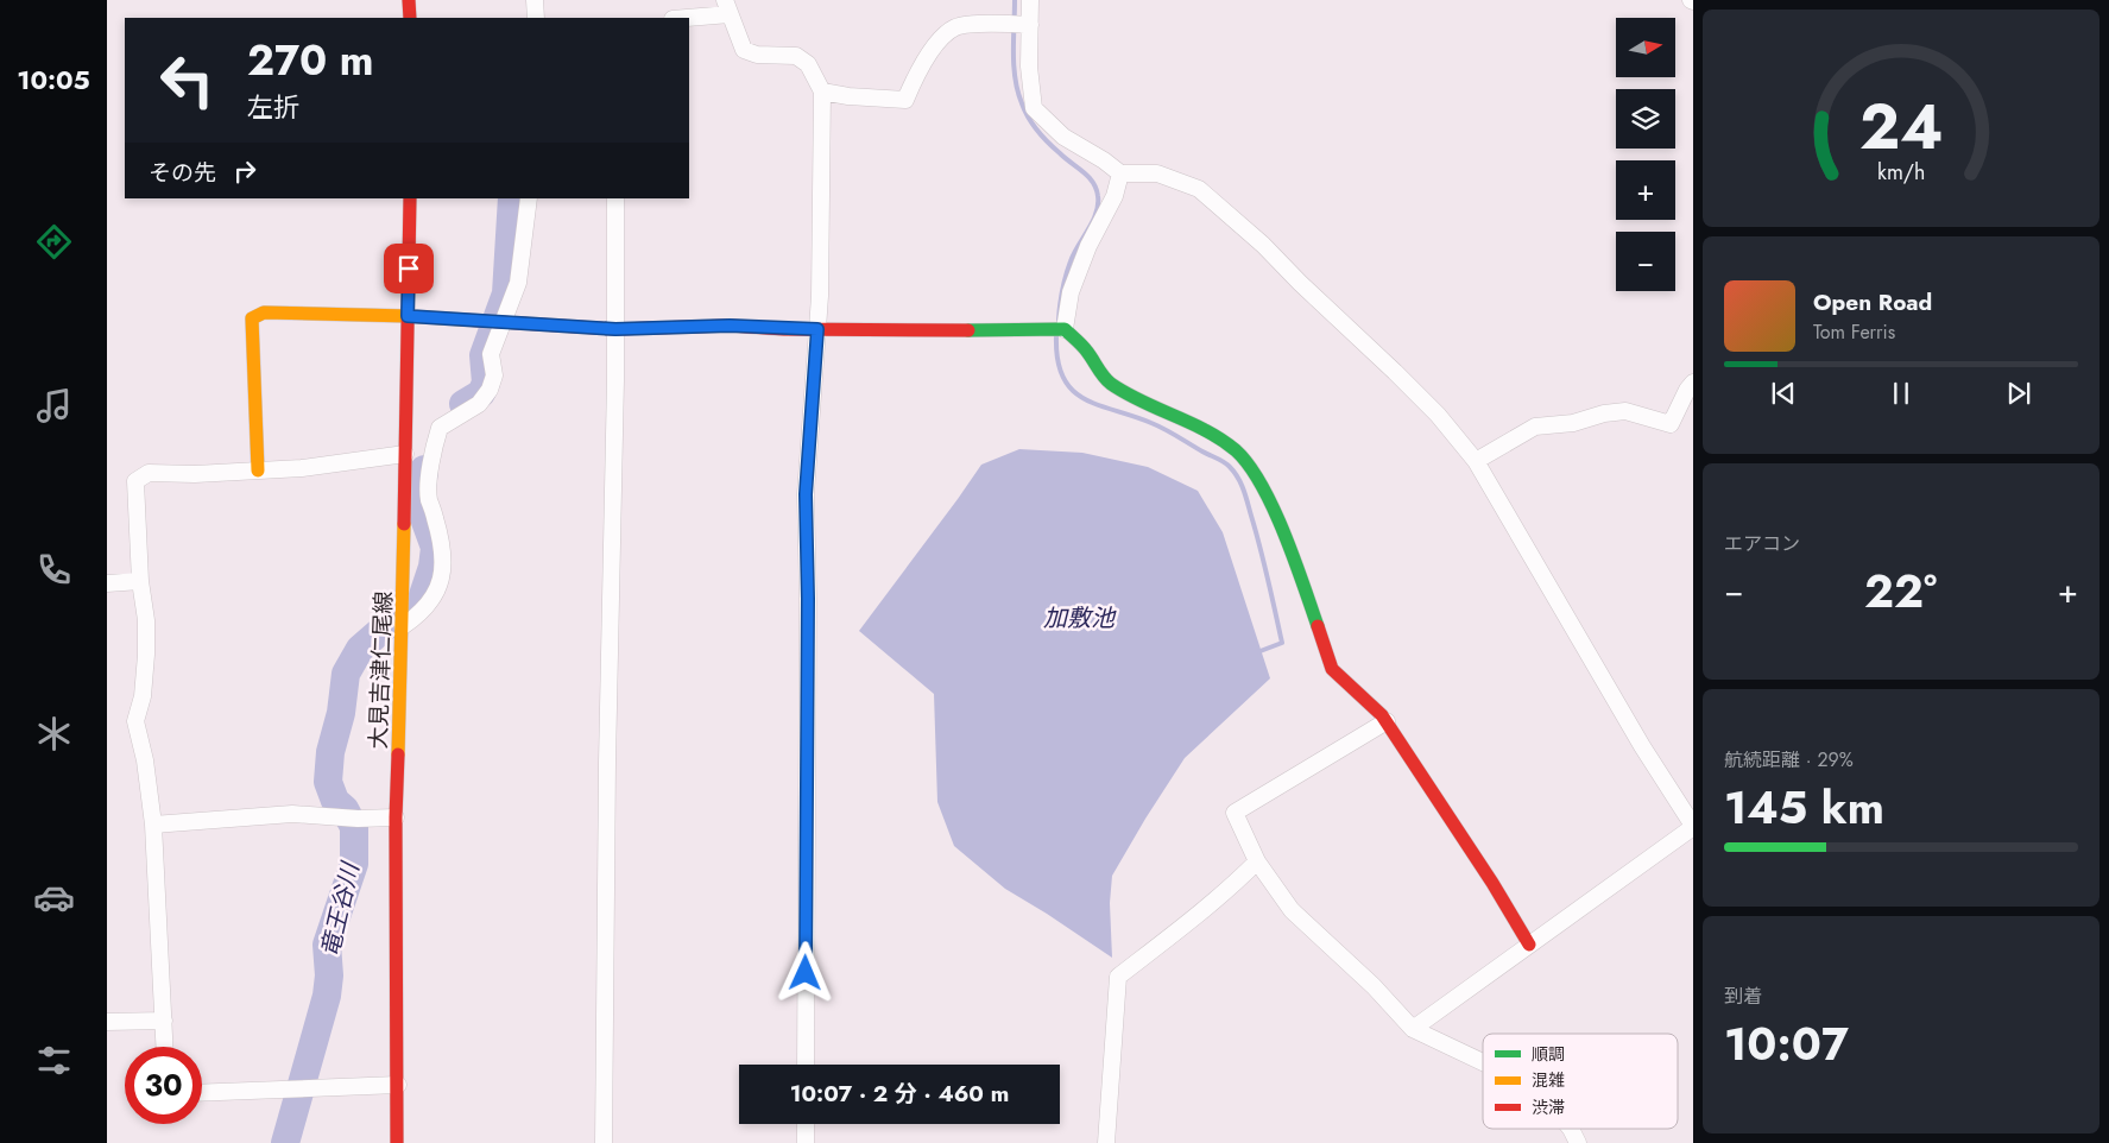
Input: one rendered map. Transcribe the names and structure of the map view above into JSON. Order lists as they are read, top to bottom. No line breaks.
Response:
{"streets":{"street":["大見吉津仁尾線"]},"water":["加敷池","竜王谷川"],"legend":["順調","混雑","渋滞"],"north":"right","page":{"tabs":"10:05","map_buttons":["+","−"],"turn":["270 m","左折"],"then":"その先","song":["Open Road","Tom Ferris"],"tile":["エアコン",["航続距離 · 29%","145 km"],["到着","10:07"]],"heat":["−","22°","+"],"limit":"30","trip":"10:07 · 2 分 · 460 m","gauge":["24","km/h"]}}
